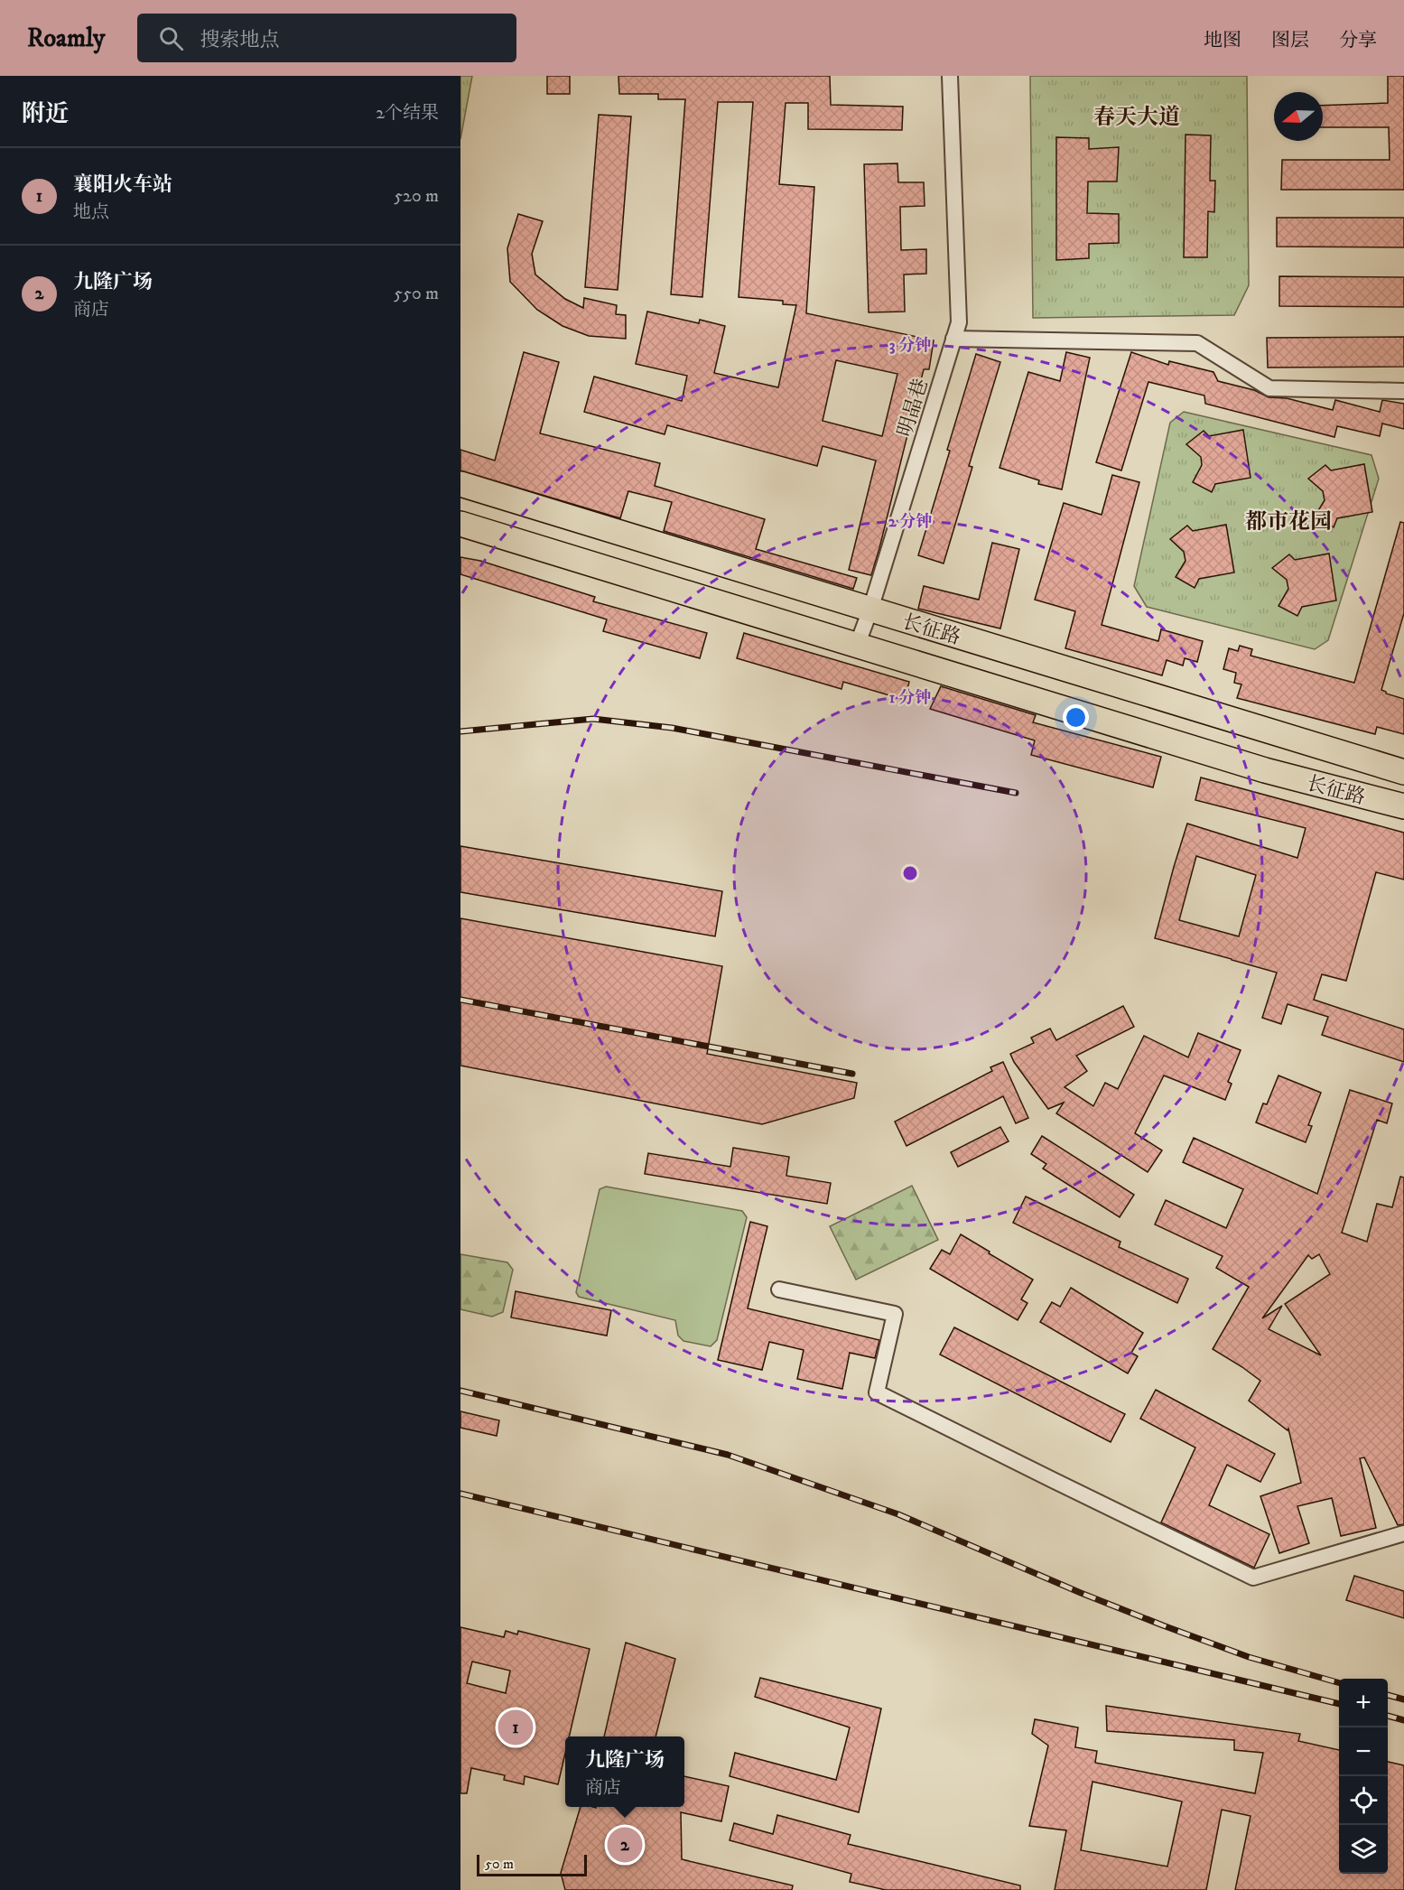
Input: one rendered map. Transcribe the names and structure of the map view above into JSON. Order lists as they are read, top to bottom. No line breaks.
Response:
{"streets":{"main road":["长征路"],"street":["明晶巷"]},"crossings":[["明晶巷","长征路"]],"districts":["春天大道","都市花园"],"scale_bar":"50 m","north":"left","page":{"header":"Roamly","search":"搜索地点","nav":["地图","图层","分享"],"heading":["附近","2个结果"],"list":[{"mark":"1","name":"襄阳火车站","note":"地点","value":"520 m"},{"mark":"2","name":"九隆广场","note":"商店","value":"550 m"}],"map_buttons":["+","−"],"pins":["1","2"],"popup":["九隆广场","商店"],"scale":"50 m"},"rings":["3 分钟","2 分钟","1 分钟"]}
